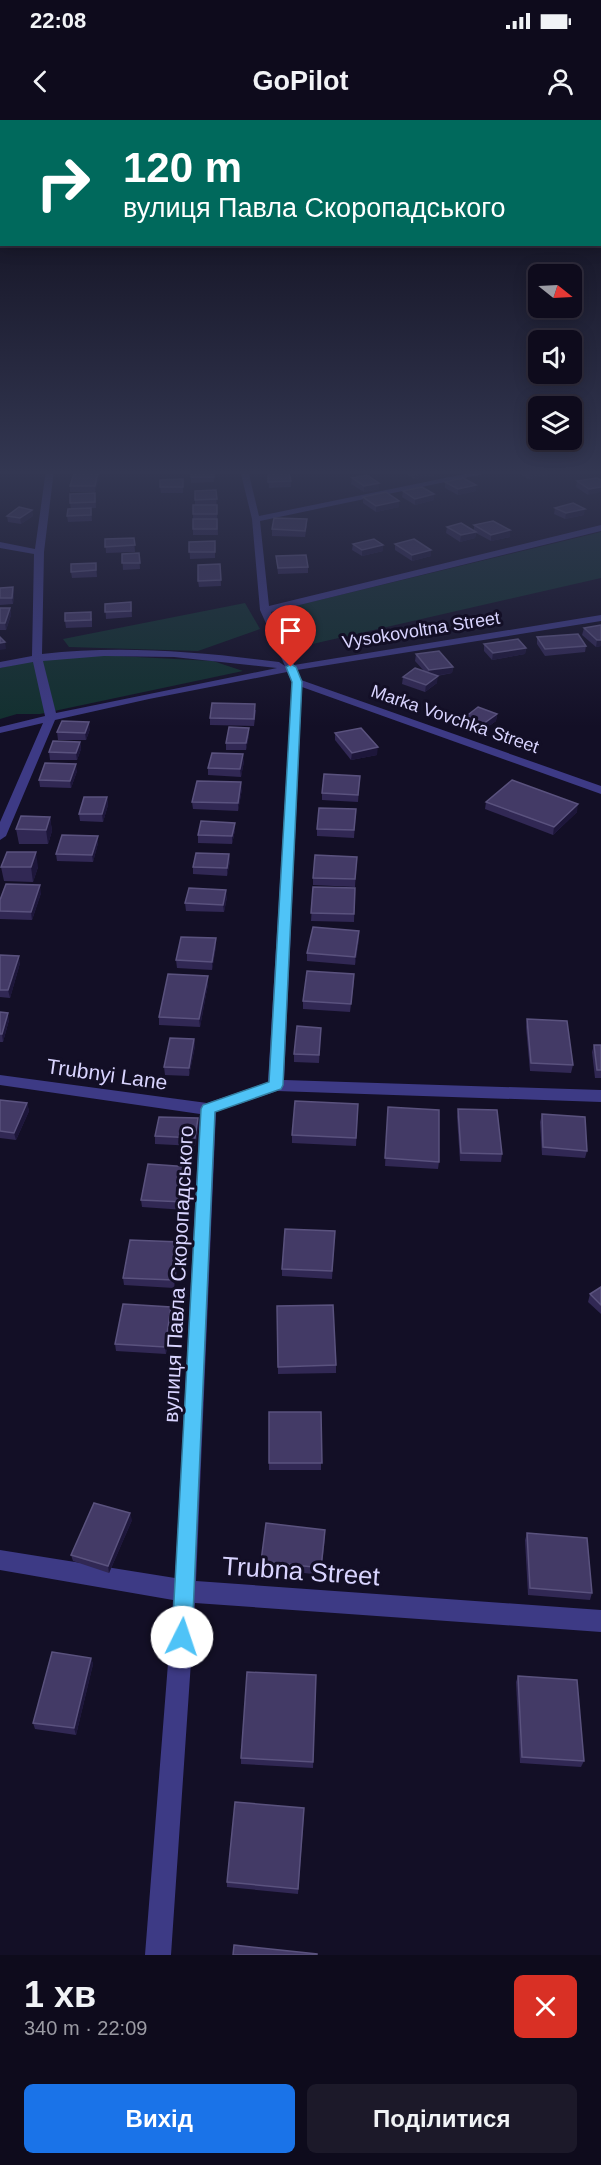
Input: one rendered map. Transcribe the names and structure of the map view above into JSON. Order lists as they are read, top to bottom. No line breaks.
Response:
{"streets":{"street":["Vysokovoltna Street","Marka Vovchka Street","Trubnyi Lane","вулиця Павла Скоропадського","Trubna Street"]},"crossings":[["Vysokovoltna Street","Marka Vovchka Street"],["Trubnyi Lane","вулиця Павла Скоропадського"],["вулиця Павла Скоропадського","Trubna Street"]],"north":"right","page":{"status":"22:08","header":"GoPilot","turn":["120 m","вулиця Павла Скоропадського"],"heading":["1 хв","340 m · 22:09"],"buttons":["Вихід","Поділитися"]}}
